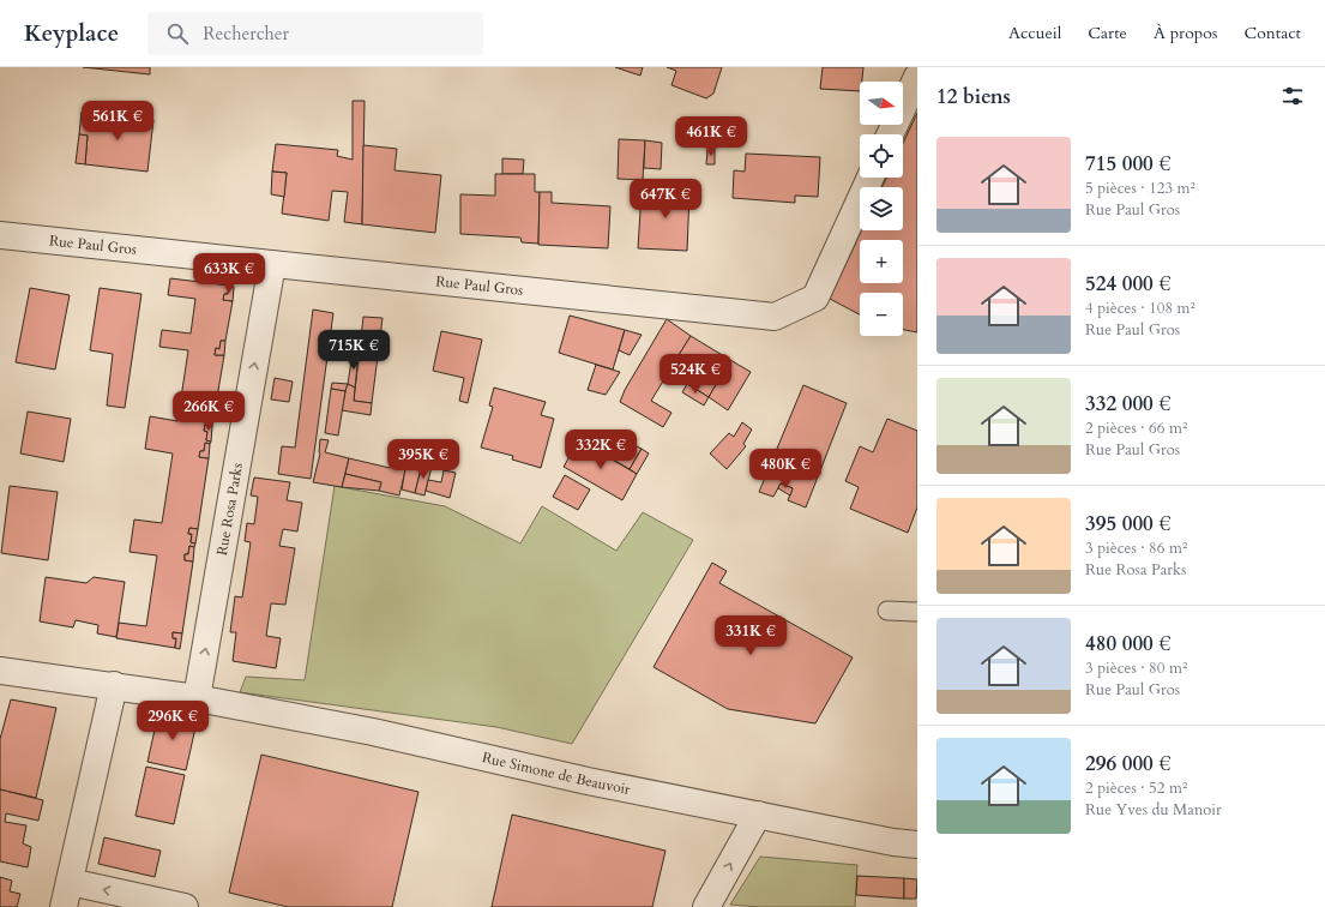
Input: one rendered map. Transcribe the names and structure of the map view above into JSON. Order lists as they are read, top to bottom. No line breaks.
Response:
{"streets":{"street":["Rue Paul Gros","Rue Rosa Parks","Rue Simone de Beauvoir"]},"crossings":[["Rue Paul Gros","Rue Rosa Parks"],["Rue Rosa Parks","Rue Simone de Beauvoir"]],"one_way":["Rue Rosa Parks"],"north":"right","page":{"header":"Keyplace","search":"Rechercher","nav":["Accueil","Carte","À propos","Contact"],"heading":"12 biens","map_buttons":["+","−"],"price":["561K €","461K €","647K €","633K €","715K €","524K €","266K €","332K €","395K €","480K €","331K €","296K €"],"list":[{"name":"715 000 €","note":"5 pièces · 123 m² · Rue Paul Gros"},{"name":"524 000 €","note":"4 pièces · 108 m² · Rue Paul Gros"},{"name":"332 000 €","note":"2 pièces · 66 m² · Rue Paul Gros"},{"name":"395 000 €","note":"3 pièces · 86 m² · Rue Rosa Parks"},{"name":"480 000 €","note":"3 pièces · 80 m² · Rue Paul Gros"},{"name":"296 000 €","note":"2 pièces · 52 m² · Rue Yves du Manoir"}]}}
